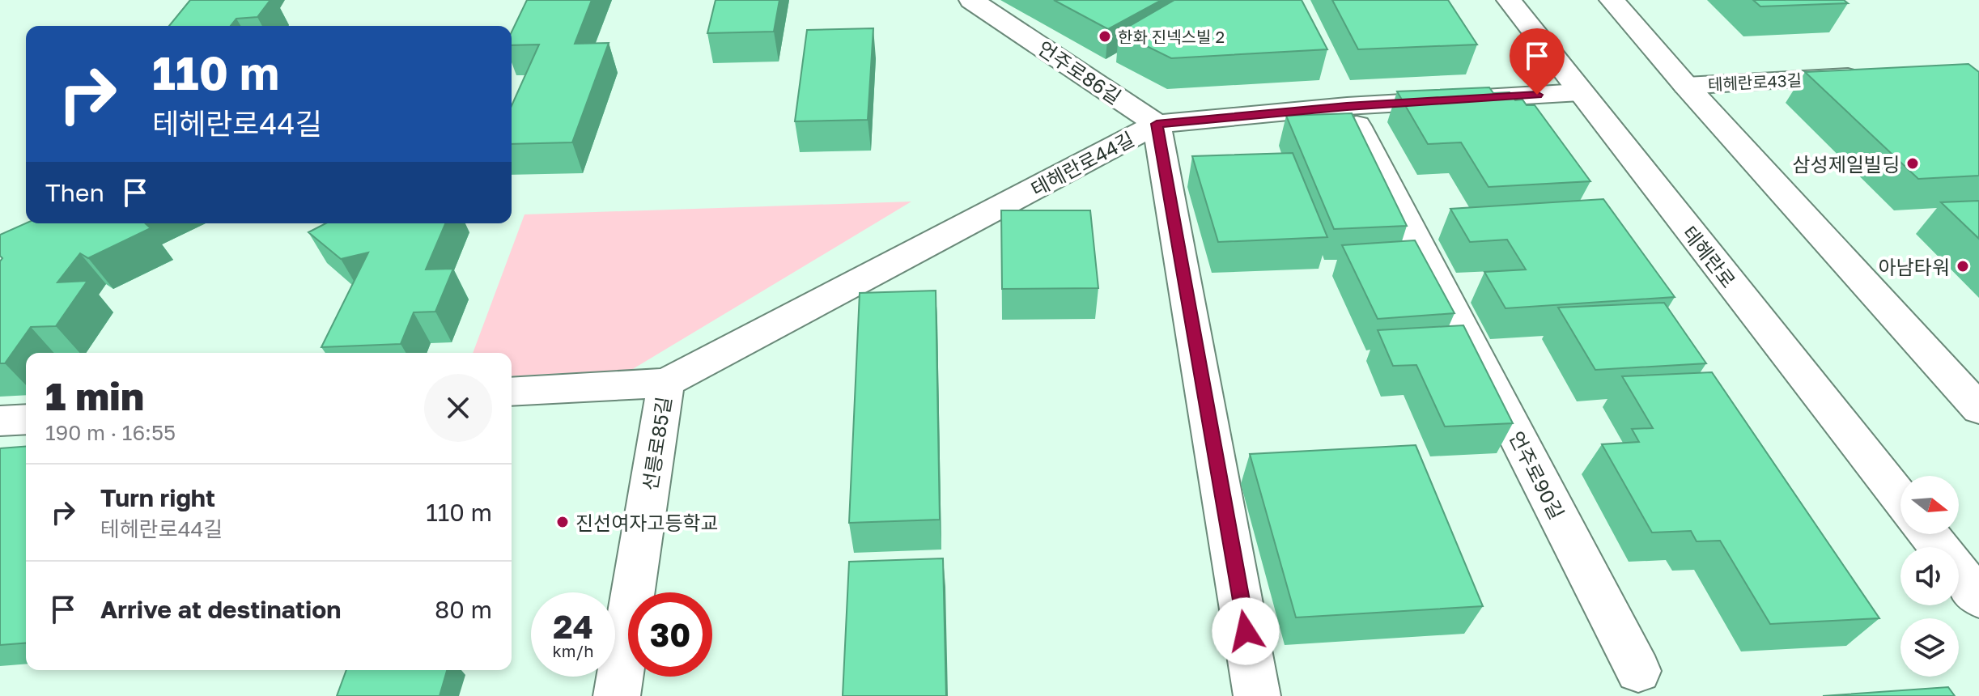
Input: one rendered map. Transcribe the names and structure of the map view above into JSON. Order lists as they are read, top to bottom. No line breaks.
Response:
{"streets":{"street":["언주로86길","테헤란로43길","테헤란로44길","테헤란로","선릉로85길","언주로90길"]},"crossings":[["언주로86길","테헤란로44길"],["테헤란로44길","테헤란로"],["테헤란로44길","선릉로85길"],["테헤란로44길","언주로90길"]],"places":["한화 진넥스빌 2","삼성제일빌딩","아남타워","진선여자고등학교"],"north":"right","page":{"turn":["110 m","테헤란로44길"],"then":"Then","heading":["1 min","190 m · 16:55"],"list":[{"name":"Turn right","note":"테헤란로44길","value":"110 m"},{"name":"Arrive at destination","value":"80 m"}],"speed":"24 km/h","limit":"30"}}
